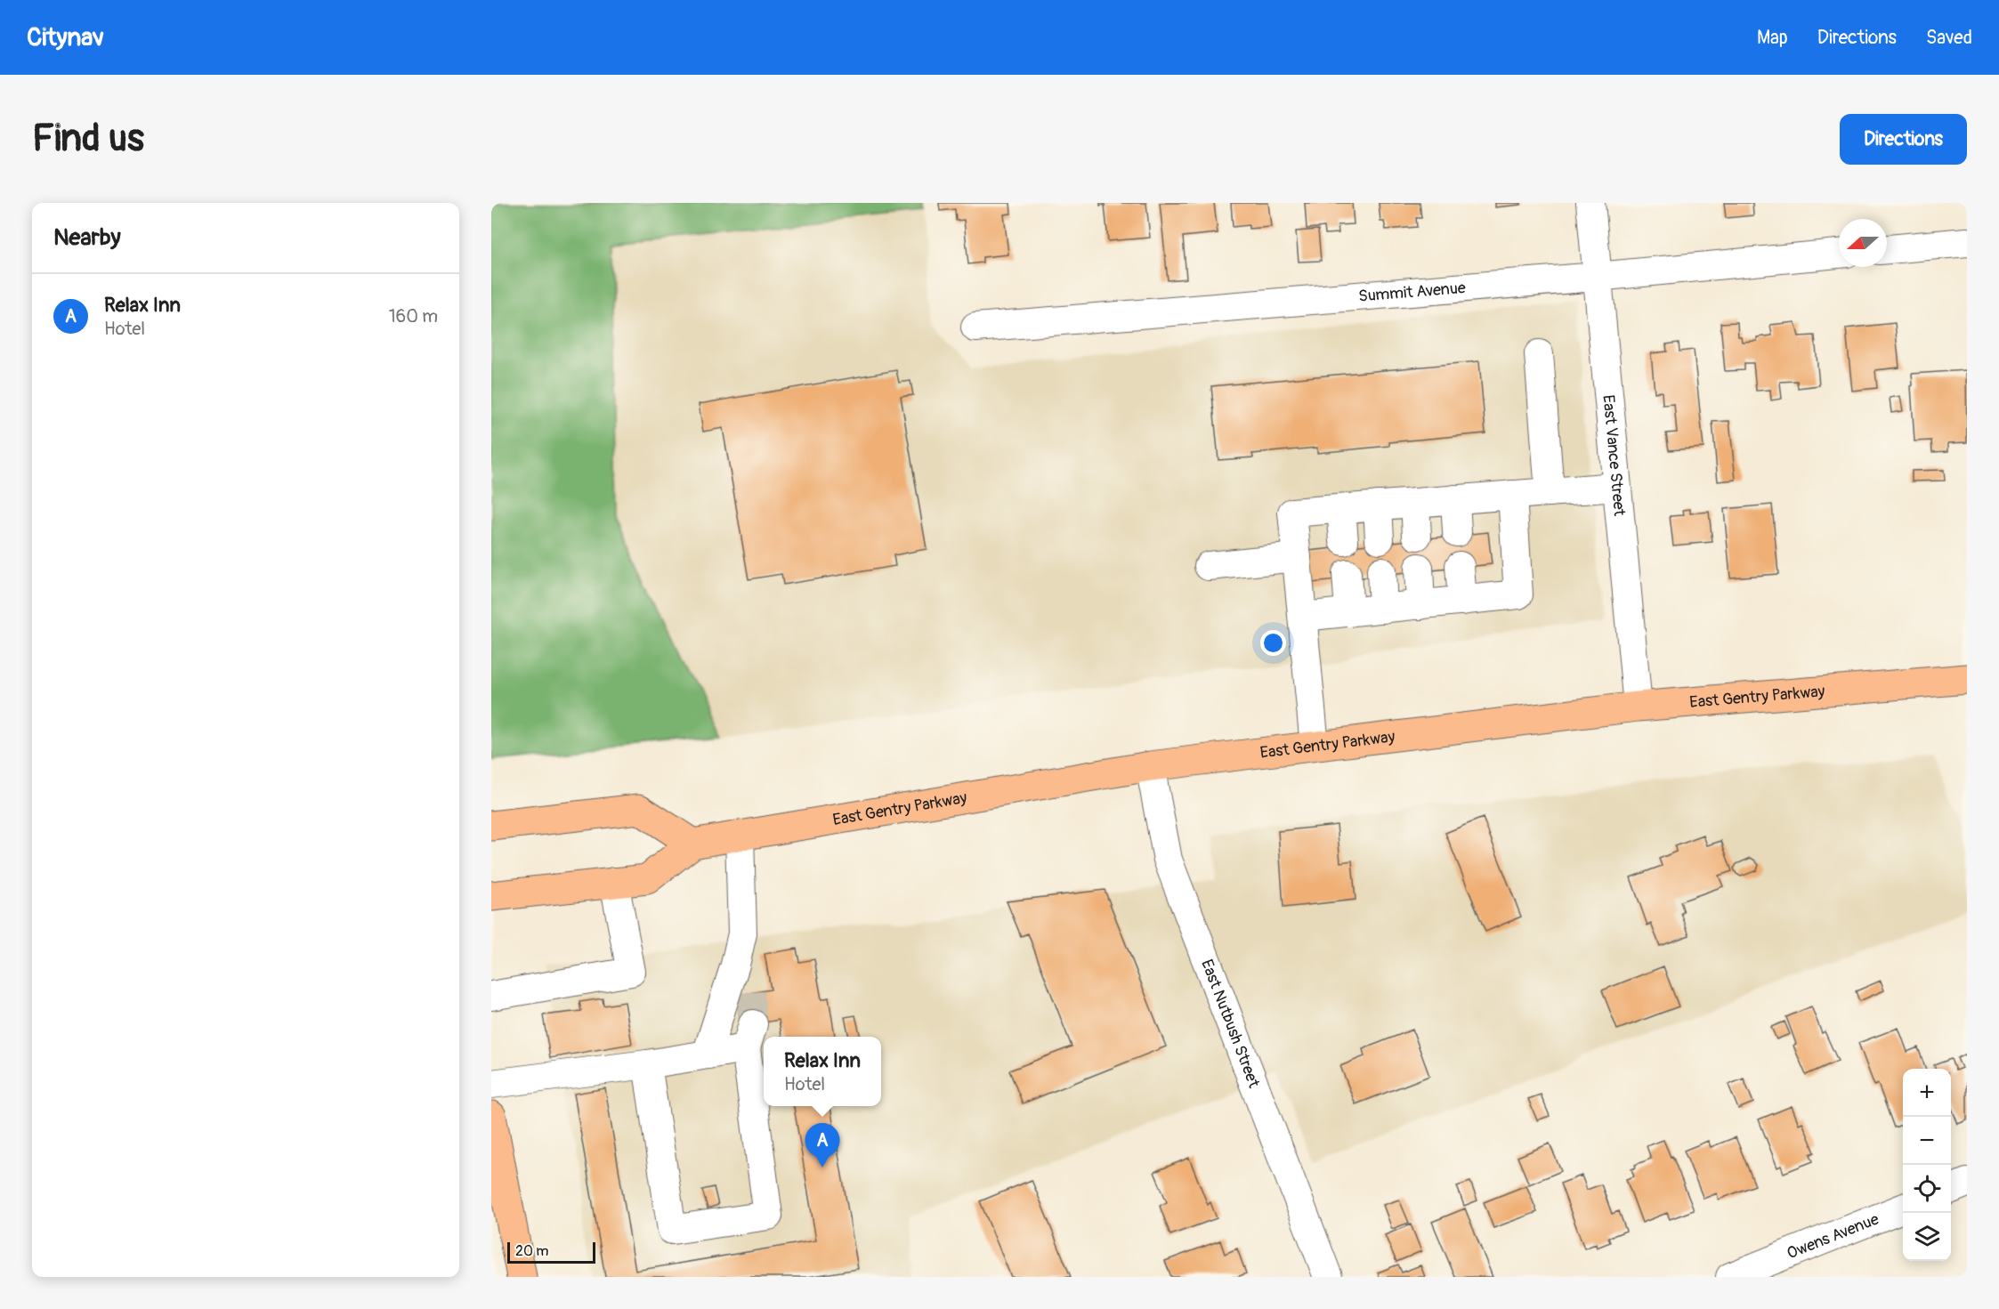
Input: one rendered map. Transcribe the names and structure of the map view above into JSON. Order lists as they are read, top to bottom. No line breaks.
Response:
{"streets":{"main road":["East Gentry Parkway"],"street":["Summit Avenue","East Vance Street","East Nutbush Street","Owens Avenue"]},"crossings":[["Summit Avenue","East Vance Street"],["East Vance Street","East Gentry Parkway"],["East Gentry Parkway","East Nutbush Street"]],"scale_bar":"20 m","north":"left","page":{"header":"Citynav","nav":["Map","Directions","Saved"],"buttons":"Directions","title":"Find us","heading":"Nearby","list":[{"mark":"A","name":"Relax Inn","note":"Hotel","value":"160 m"}],"popup":["Relax Inn","Hotel"],"map_buttons":["+","−"],"pins":"A","scale":"20 m"}}
